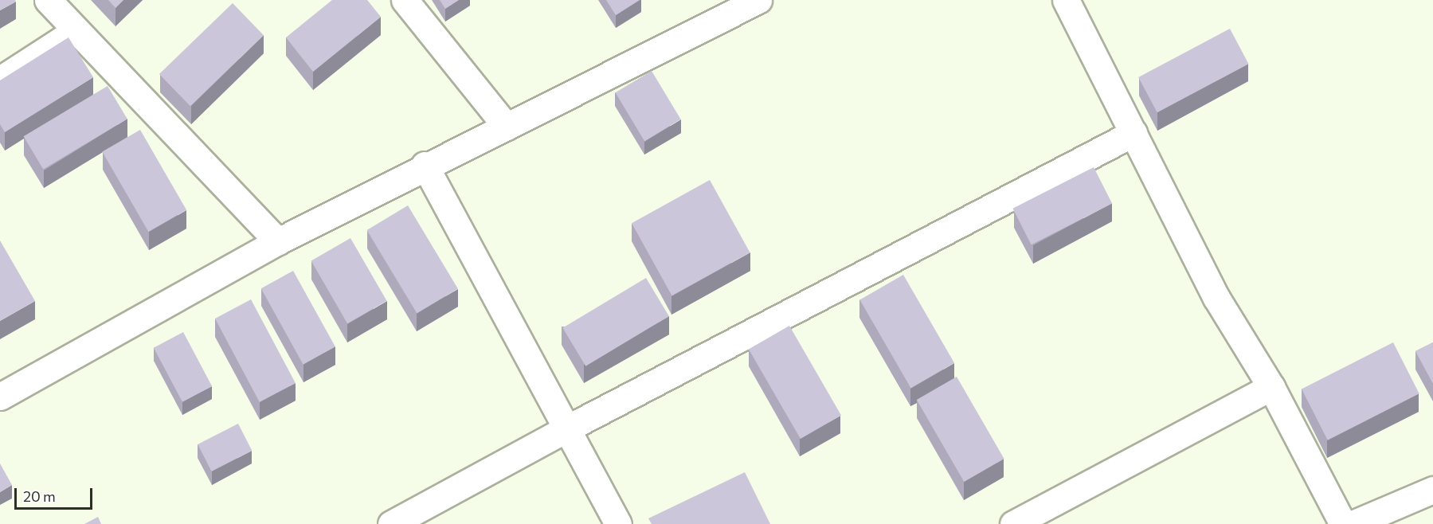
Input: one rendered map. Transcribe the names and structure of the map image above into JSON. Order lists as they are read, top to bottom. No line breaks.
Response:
{"scale_bar":"20 m"}
